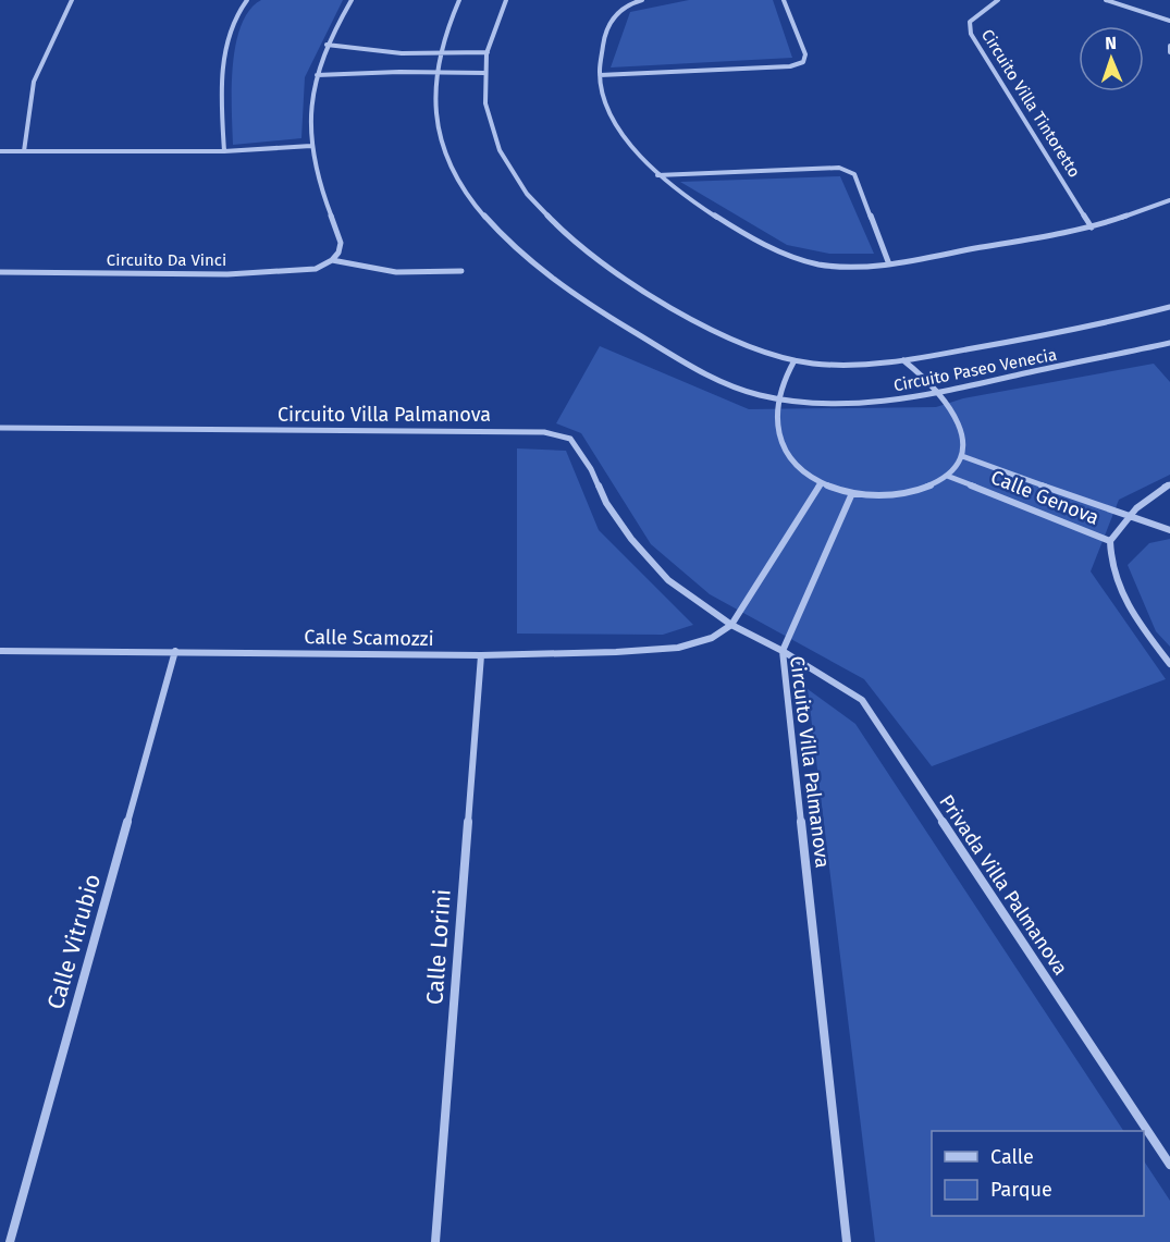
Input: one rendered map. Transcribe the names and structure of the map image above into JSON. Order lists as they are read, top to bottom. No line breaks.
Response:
{"streets":{"street":["Circuito Villa Tintoretto","Circuito Da Vinci","Circuito Paseo Venecia","Circuito Villa Palmanova","Calle Genova","Calle Scamozzi","Privada Villa Palmanova","Calle Vitrubio","Calle Lorini"]},"crossings":[["Circuito Villa Palmanova","Calle Scamozzi"],["Circuito Villa Palmanova","Privada Villa Palmanova"],["Calle Scamozzi","Calle Vitrubio"],["Calle Scamozzi","Calle Lorini"]],"legend":["Calle","Parque"],"north":"top"}
